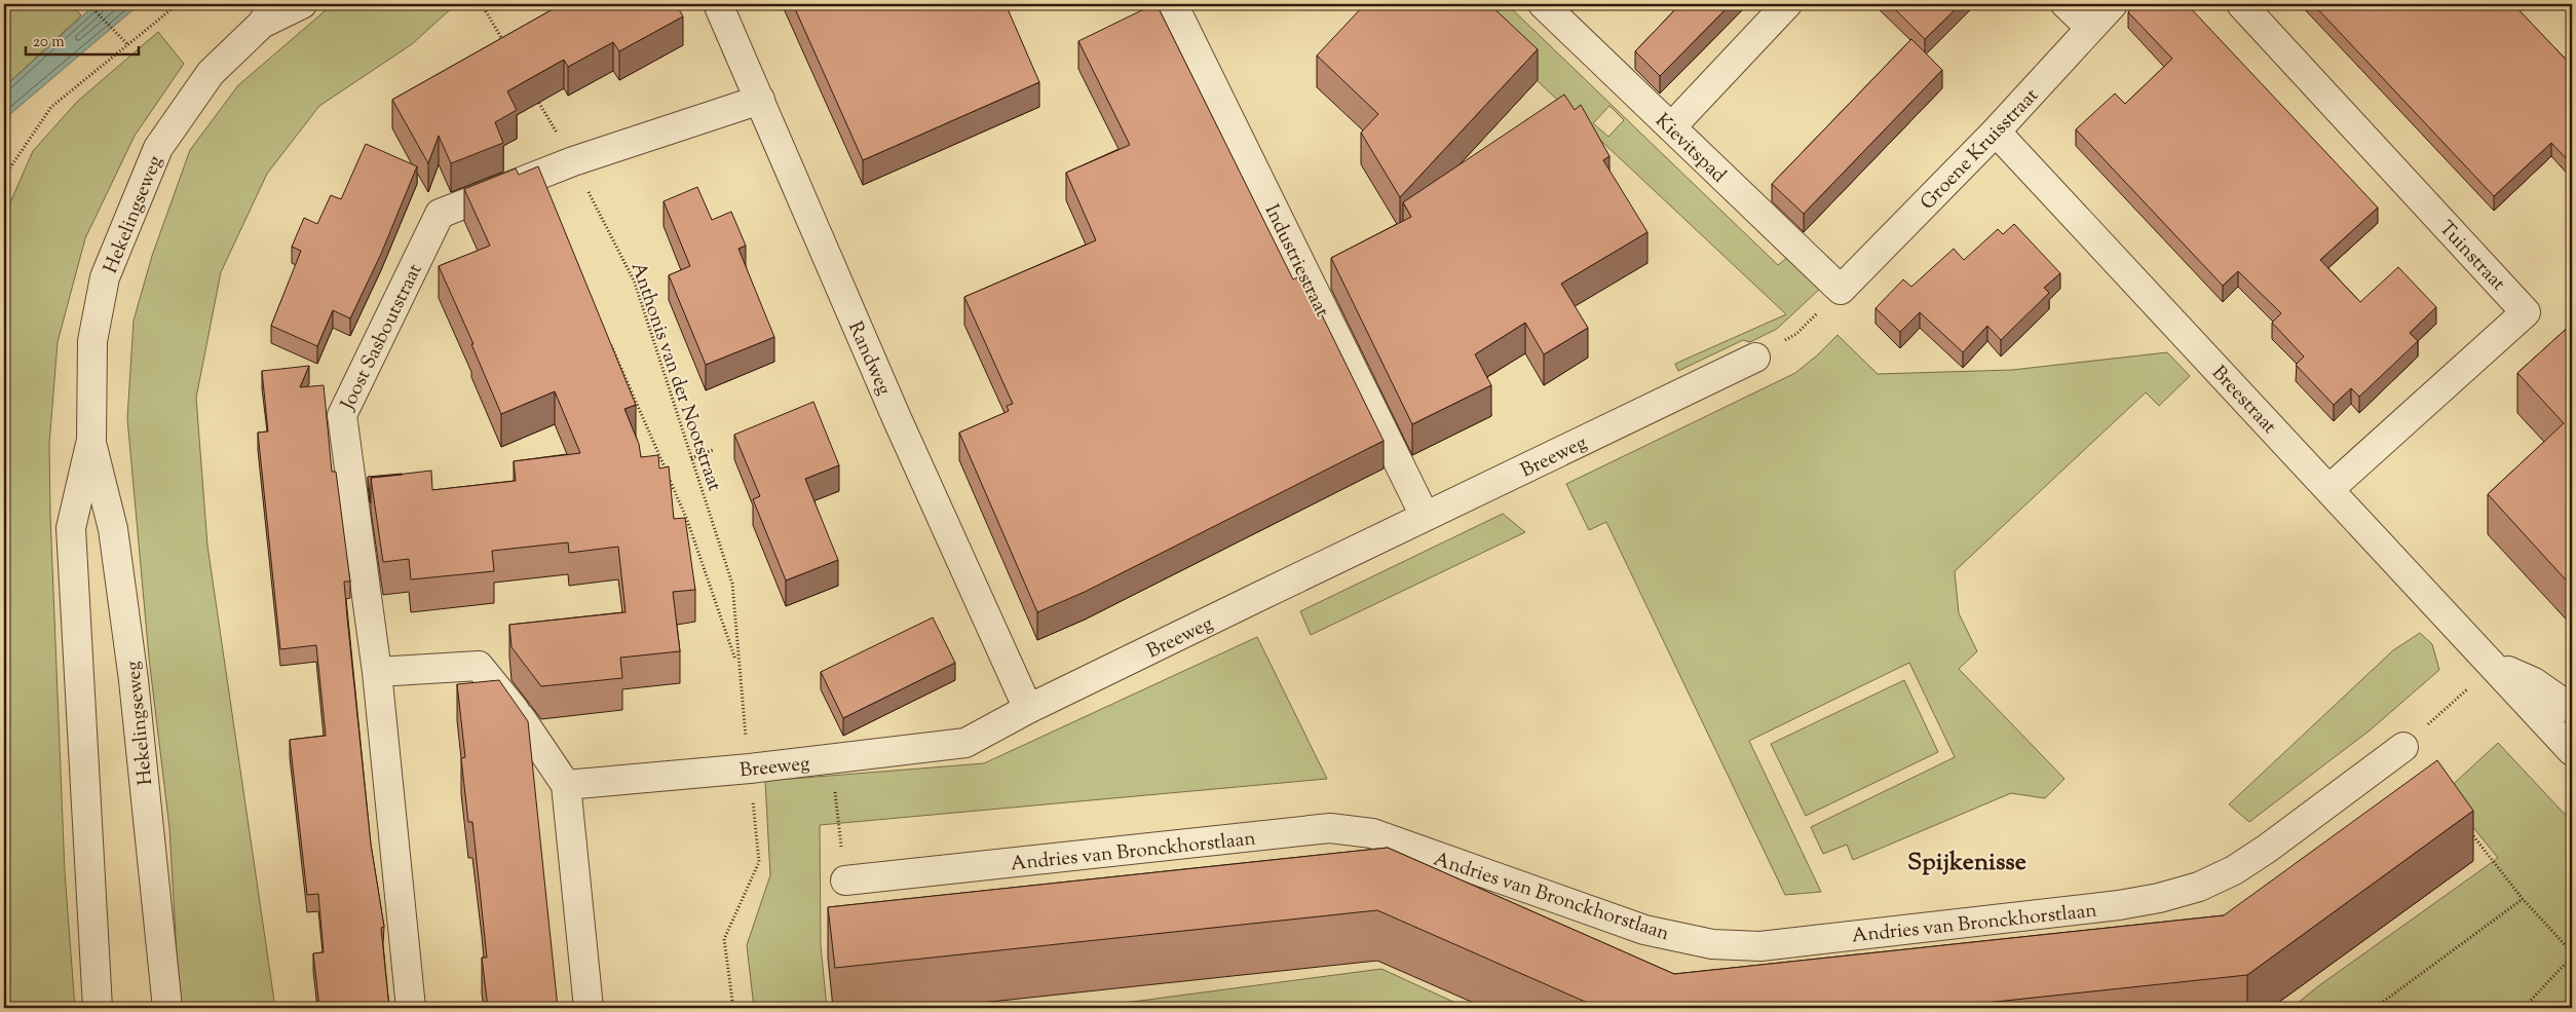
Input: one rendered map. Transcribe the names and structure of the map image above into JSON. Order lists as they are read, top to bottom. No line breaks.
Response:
{"streets":{"street":["Kievitspad","Groene Kruisstraat","Hekelingseweg","Tuinstraat","Industriestraat","Joost Sasboutstraat","Randweg","Breestraat","Breeweg","Andries van Bronckhorstlaan"],"path":["Anthonis van der Nootstraat"]},"crossings":[["Kievitspad","Groene Kruisstraat"],["Groene Kruisstraat","Breestraat"],["Tuinstraat","Breestraat"],["Industriestraat","Breeweg"],["Joost Sasboutstraat","Randweg"],["Joost Sasboutstraat","Anthonis van der Nootstraat"],["Randweg","Breeweg"],["Anthonis van der Nootstraat","Breeweg"]],"districts":["Spijkenisse"],"scale_bar":"20 m"}
